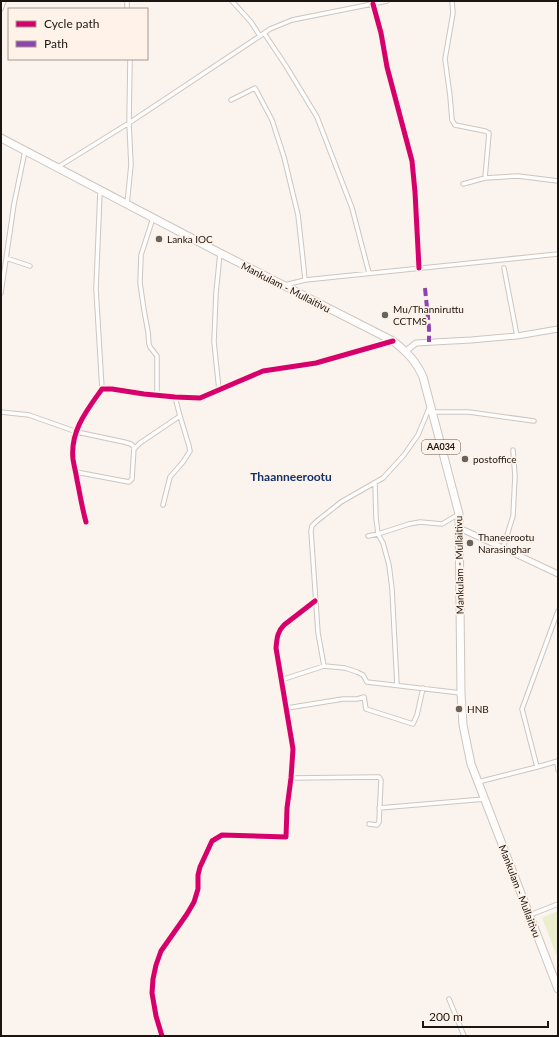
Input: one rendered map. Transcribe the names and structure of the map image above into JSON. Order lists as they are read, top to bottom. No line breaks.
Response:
{"streets":{"highway":["Mankulam - Mullaitivu","AA034"]},"districts":["Thaanneerootu"],"places":["Lanka IOC","Mu/Thanniruttu CCTMS","postoffice","Thaneerootu Narasinghar","HNB"],"legend":["Cycle path","Path"],"scale_bar":"200 m"}
